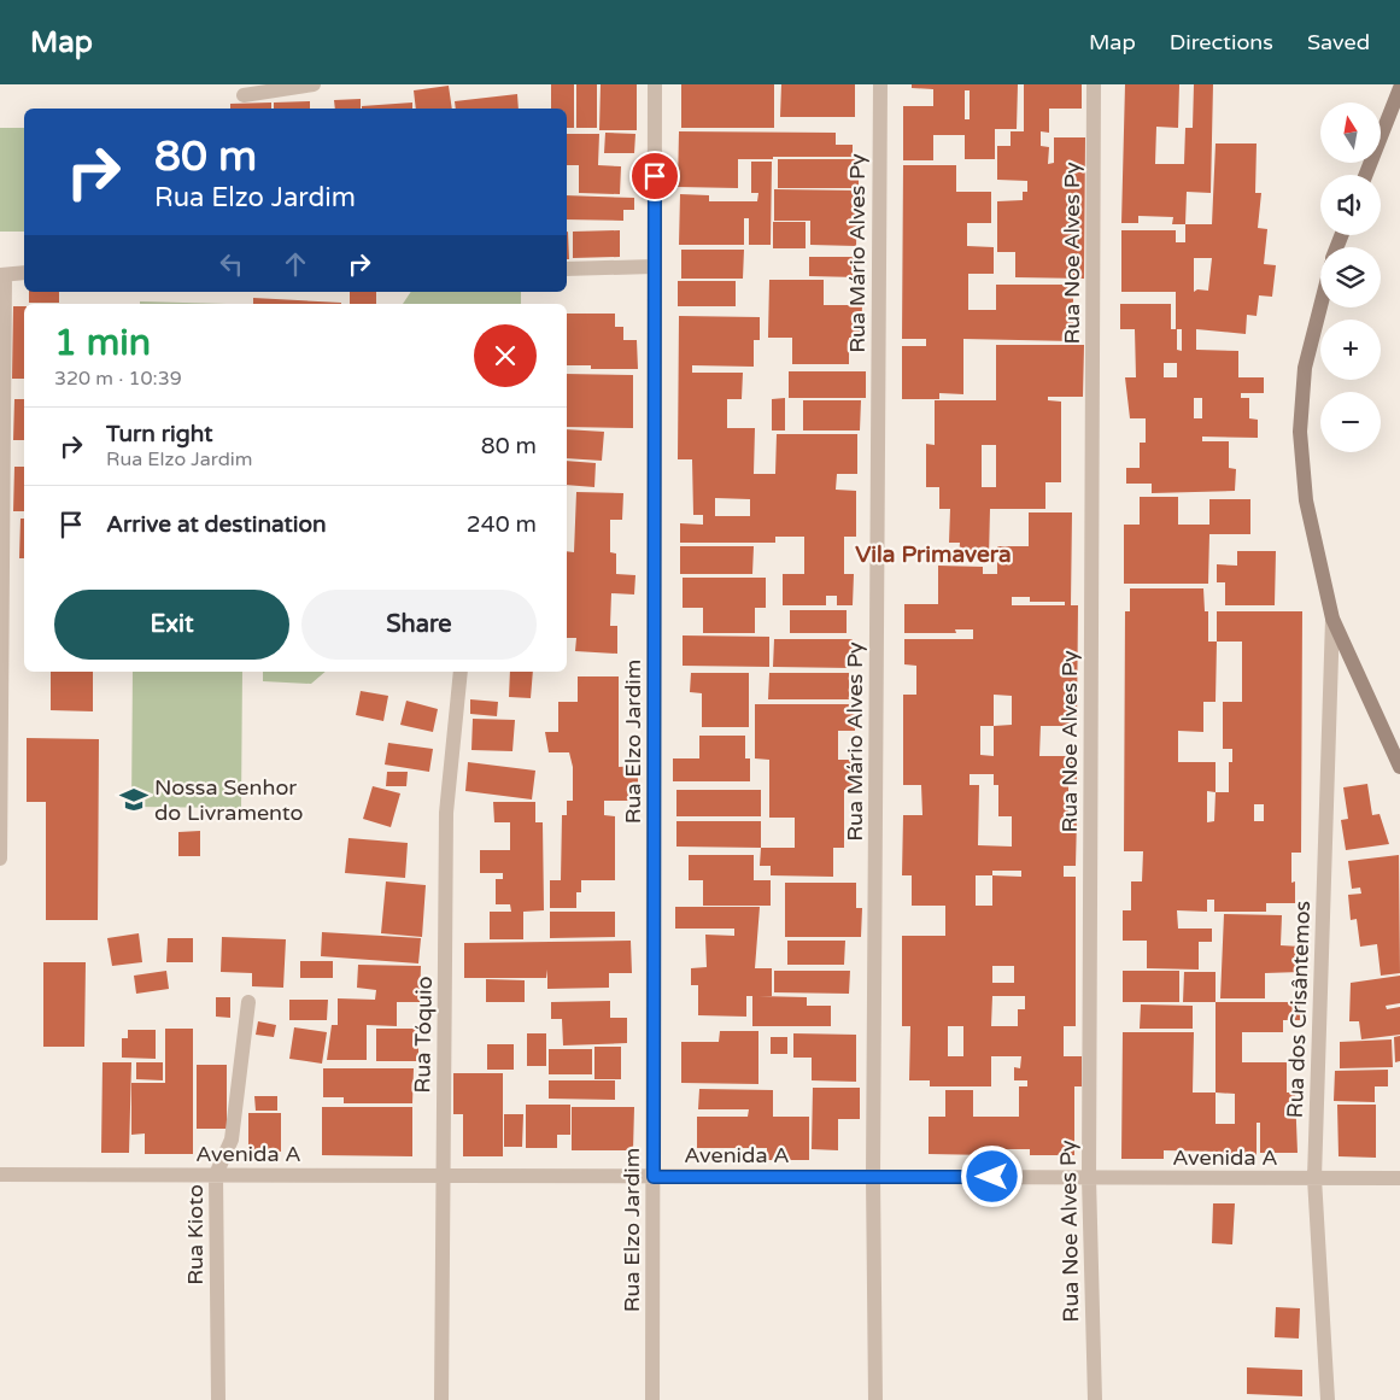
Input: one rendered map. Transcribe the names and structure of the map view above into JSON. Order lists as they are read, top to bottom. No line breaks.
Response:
{"streets":{"street":["Rua Mário Alves Py","Rua Noe Alves Py","Rua Elzo Jardim","Rua dos Crisântemos","Rua Tóquio","Avenida A","Rua Kioto"]},"crossings":[["Rua Mário Alves Py","Avenida A"],["Rua Noe Alves Py","Avenida A"],["Rua Elzo Jardim","Avenida A"],["Rua dos Crisântemos","Avenida A"],["Rua Tóquio","Avenida A"],["Avenida A","Rua Kioto"]],"districts":["Vila Primavera"],"places":{"school or university":["Nossa Senhor do Livramento"]},"north":"top","page":{"header":"Map","nav":["Map","Directions","Saved"],"map_buttons":["+","−"],"turn":["80 m","Rua Elzo Jardim"],"heading":["1 min","320 m · 10:39"],"list":[{"name":"Turn right","note":"Rua Elzo Jardim","value":"80 m"},{"name":"Arrive at destination","value":"240 m"}],"buttons":["Exit","Share"]}}
